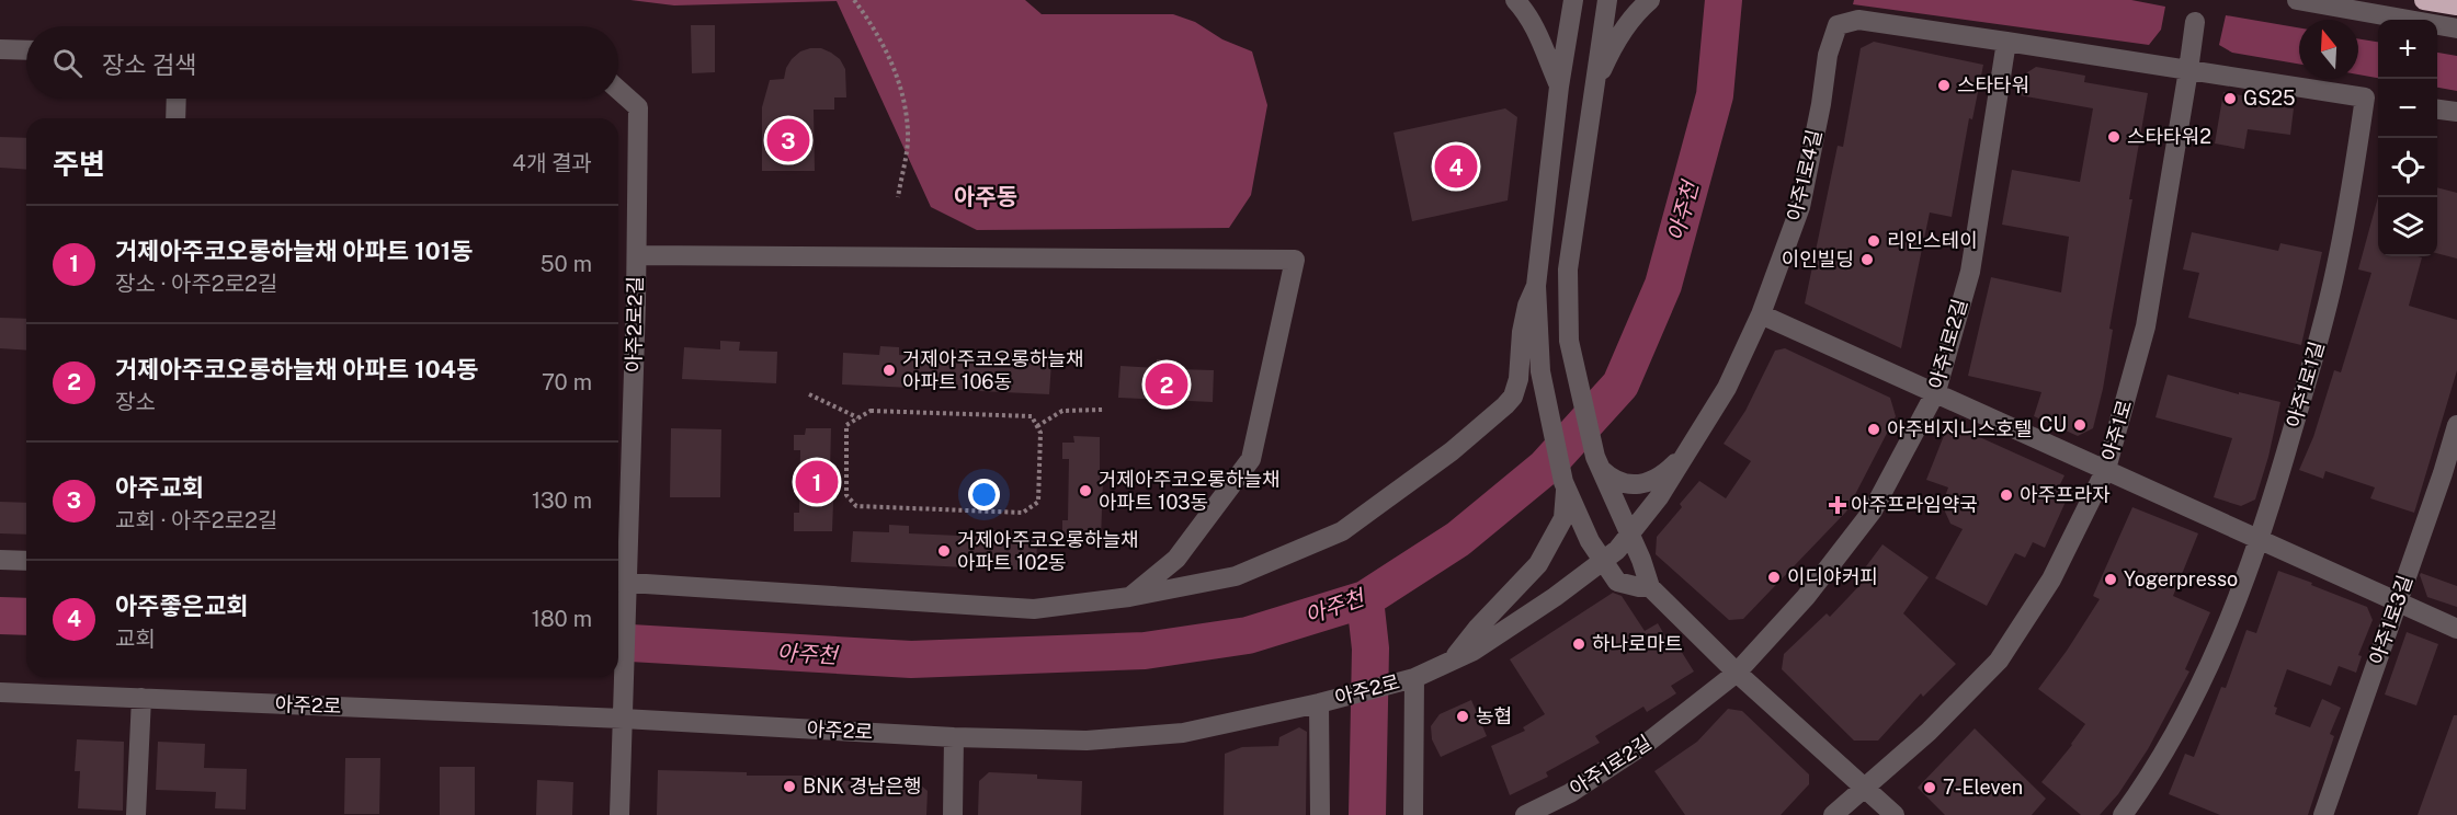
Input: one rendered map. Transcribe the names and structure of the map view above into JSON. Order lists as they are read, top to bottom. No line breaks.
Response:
{"streets":{"street":["아주1로4길","아주2로2길","아주1로2길","아주1로1길","아주1로","아주1로3길","아주2로"]},"crossings":[["아주1로4길","아주1로2길"],["아주1로4길","아주2로"],["아주2로2길","아주2로"],["아주1로1길","아주1로"]],"districts":["아주동"],"water":["아주천"],"places":{"other":["스타타워","GS25","스타타워2","리인스테이","이인빌딩","거제아주코오롱하늘채 아파트 106동","CU","아주비지니스호텔","거제아주코오롱하늘채 아파트 103동","아주프라자","거제아주코오롱하늘채 아파트 102동","이디야커피","Yogerpresso","하나로마트","농협","BNK 경남은행","7-Eleven"],"health":["아주프라임약국"]},"north":"top","page":{"map_buttons":["+","−"],"search":"장소 검색","pins":["3","4","2","1"],"heading":["주변","4개 결과"],"list":[{"mark":"1","name":"거제아주코오롱하늘채 아파트 101동","note":"장소 · 아주2로2길","value":"50 m"},{"mark":"2","name":"거제아주코오롱하늘채 아파트 104동","note":"장소","value":"70 m"},{"mark":"3","name":"아주교회","note":"교회 · 아주2로2길","value":"130 m"},{"mark":"4","name":"아주좋은교회","note":"교회","value":"180 m"}]}}
